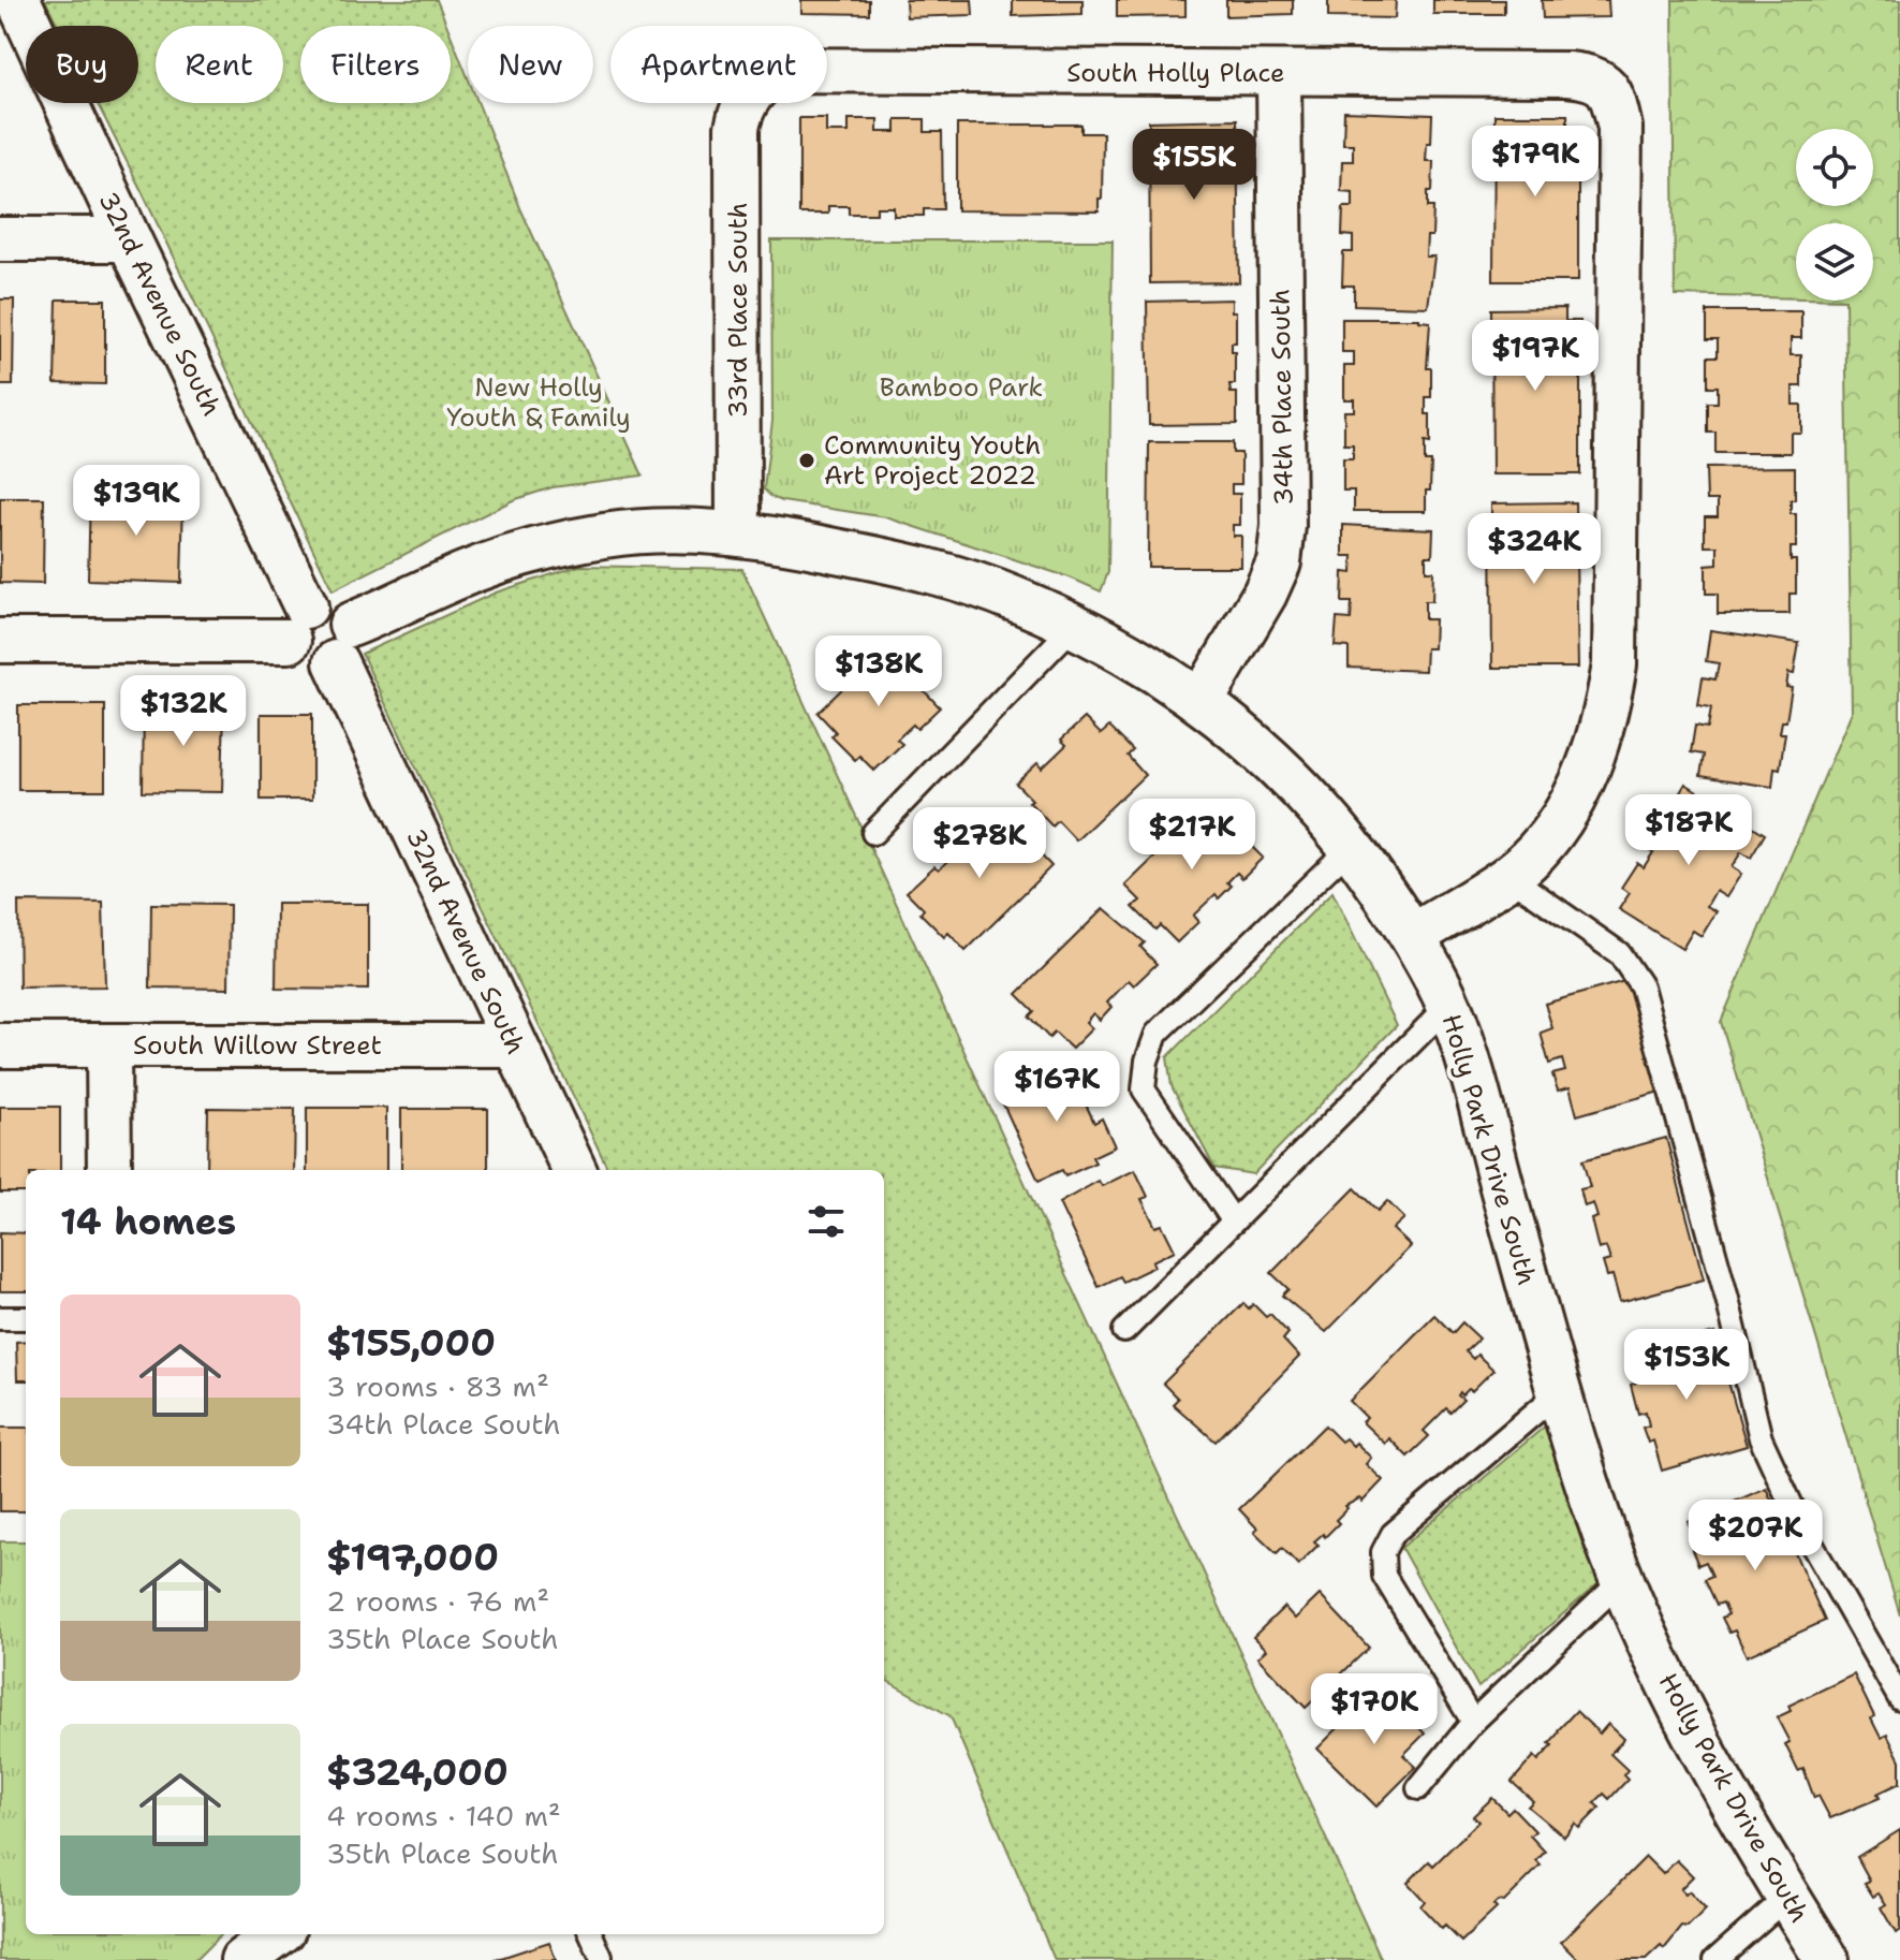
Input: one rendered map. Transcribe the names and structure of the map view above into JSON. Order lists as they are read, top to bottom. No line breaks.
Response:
{"streets":{"street":["South Holly Place","32nd Avenue South","33rd Place South","34th Place South","South Willow Street","Holly Park Drive South"]},"crossings":[["South Holly Place","34th Place South"],["32nd Avenue South","South Willow Street"],["32nd Avenue South","Holly Park Drive South"],["33rd Place South","Holly Park Drive South"],["34th Place South","Holly Park Drive South"]],"parks":["New Holly Youth & Family","Bamboo Park"],"places":["Community Youth Art Project 2022"],"page":{"chip":["Buy","Rent","Filters","New","Apartment"],"price":["$179K","$155K","$197K","$139K","$324K","$138K","$132K","$187K","$217K","$278K","$167K","$153K","$207K","$170K"],"heading":"14 homes","list":[{"name":"$155,000","note":"3 rooms · 83 m² · 34th Place South"},{"name":"$197,000","note":"2 rooms · 76 m² · 35th Place South"},{"name":"$324,000","note":"4 rooms · 140 m² · 35th Place South"}]}}
